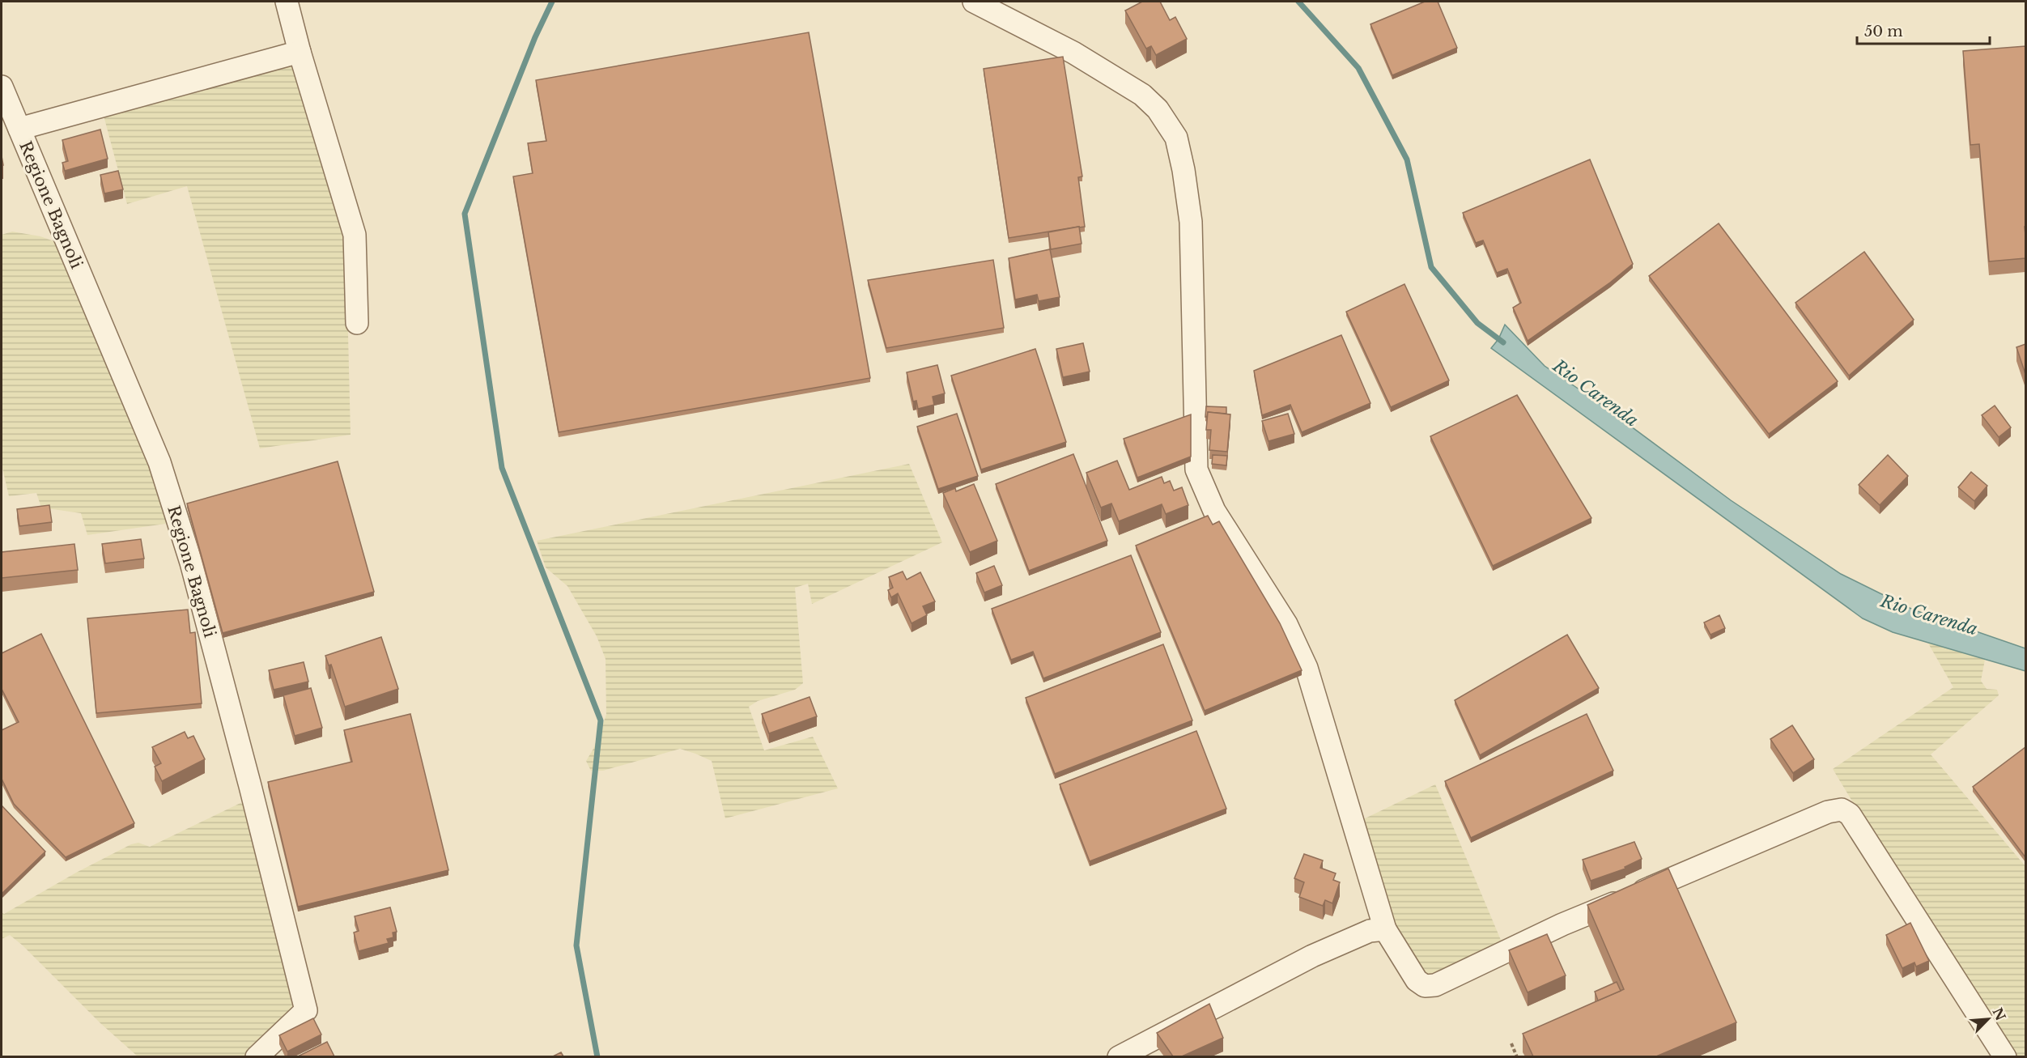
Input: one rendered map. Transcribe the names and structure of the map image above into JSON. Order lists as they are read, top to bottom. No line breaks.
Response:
{"streets":{"street":["Regione Bagnoli"]},"water":["Rio Carenda"],"scale_bar":"50 m","north":"top right"}
